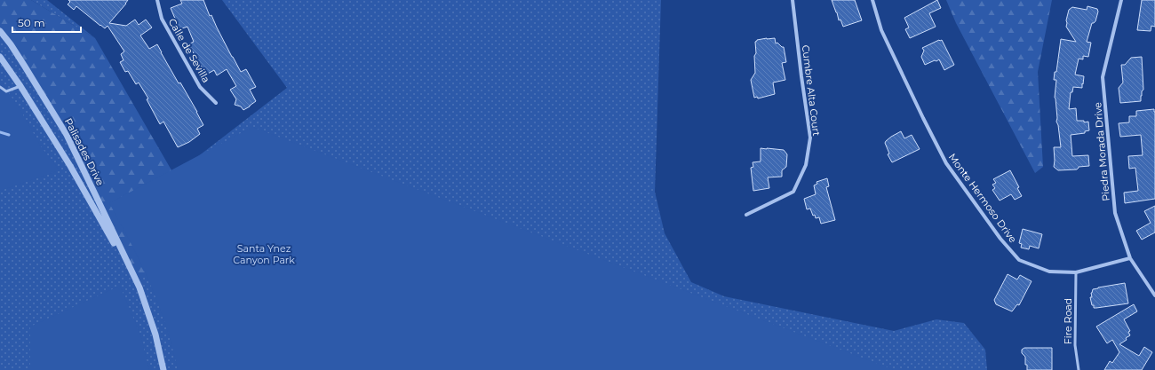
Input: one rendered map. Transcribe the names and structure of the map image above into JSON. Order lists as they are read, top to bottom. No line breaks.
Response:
{"streets":{"street":["Calle de Sevilla","Cumbre Alta Court","Palisades Drive","Piedra Morada Drive","Monte Hermoso Drive"],"lane":["Fire Road"]},"crossings":[["Piedra Morada Drive","Monte Hermoso Drive"],["Monte Hermoso Drive","Fire Road"]],"parks":["Santa Ynez Canyon Park"],"scale_bar":"50 m"}
